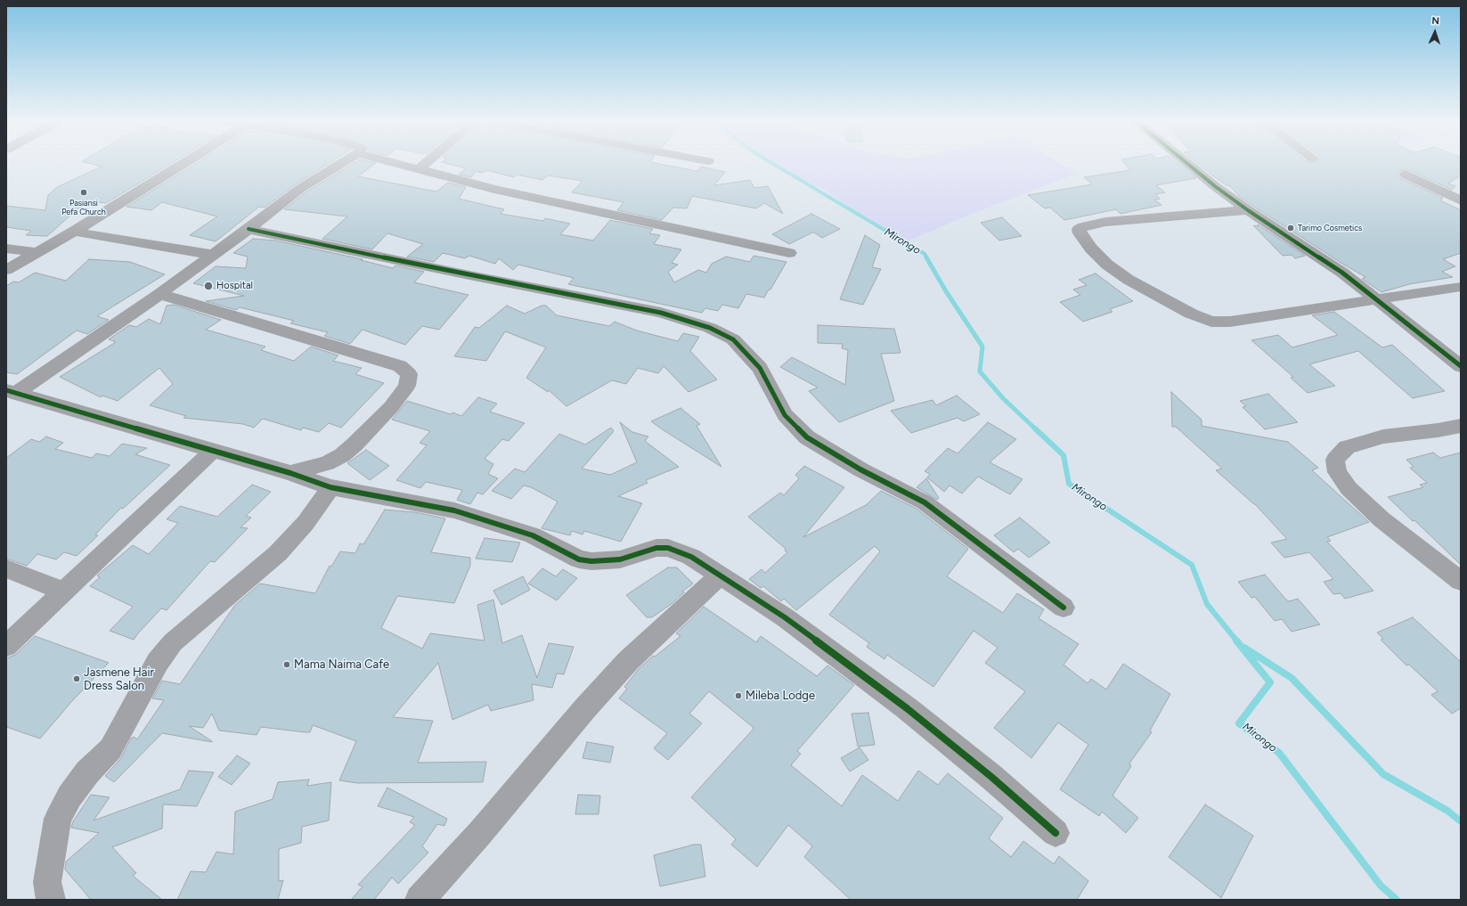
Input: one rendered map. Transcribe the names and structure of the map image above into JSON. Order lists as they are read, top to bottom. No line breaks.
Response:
{"water":["Mirongo"],"places":["Pasiansi Pefa Church","Tarimo Cosmetics","Hospital","Mama Naima Cafe","Jasmene Hair Dress Salon","Mileba Lodge"],"north":"top"}
